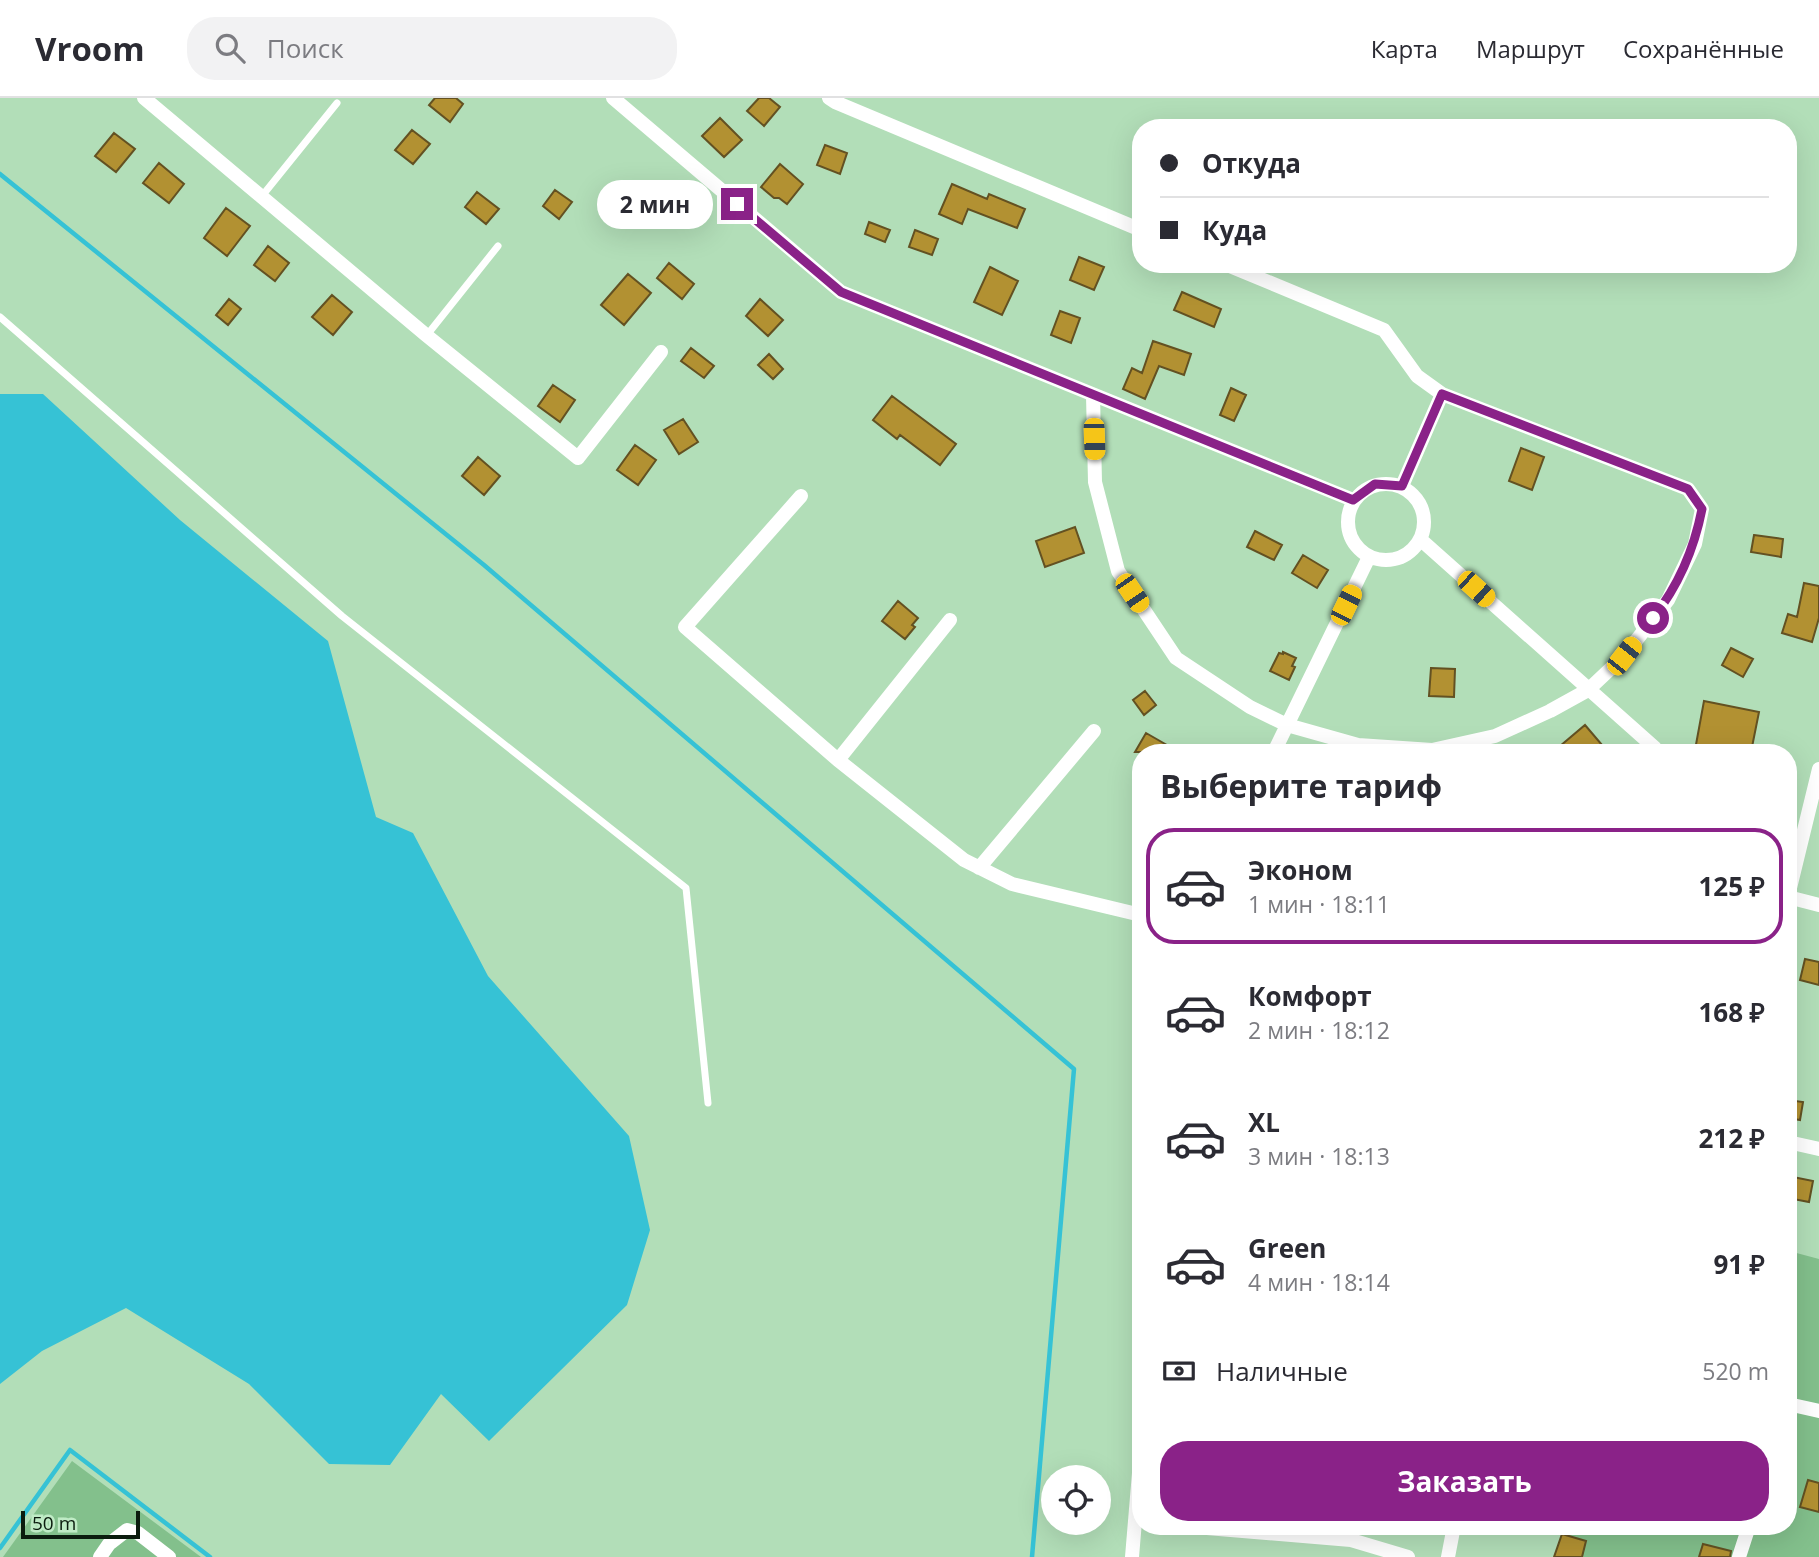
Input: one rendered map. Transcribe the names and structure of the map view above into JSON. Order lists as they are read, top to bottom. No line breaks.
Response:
{"scale_bar":"50 m","page":{"header":"Vroom","search":"Поиск","nav":["Карта","Маршрут","Сохранённые"],"banner":["Откуда","Куда"],"bubble":"2 мин","heading":"Выберите тариф","list":[{"name":"Эконом","note":"1 мин · 18:11","value":"125 ₽"},{"name":"Комфорт","note":"2 мин · 18:12","value":"168 ₽"},{"name":"XL","note":"3 мин · 18:13","value":"212 ₽"},{"name":"Green","note":"4 мин · 18:14","value":"91 ₽"}],"pay":["Наличные","520 m"],"buttons":"Заказать","scale":"50 m"}}
